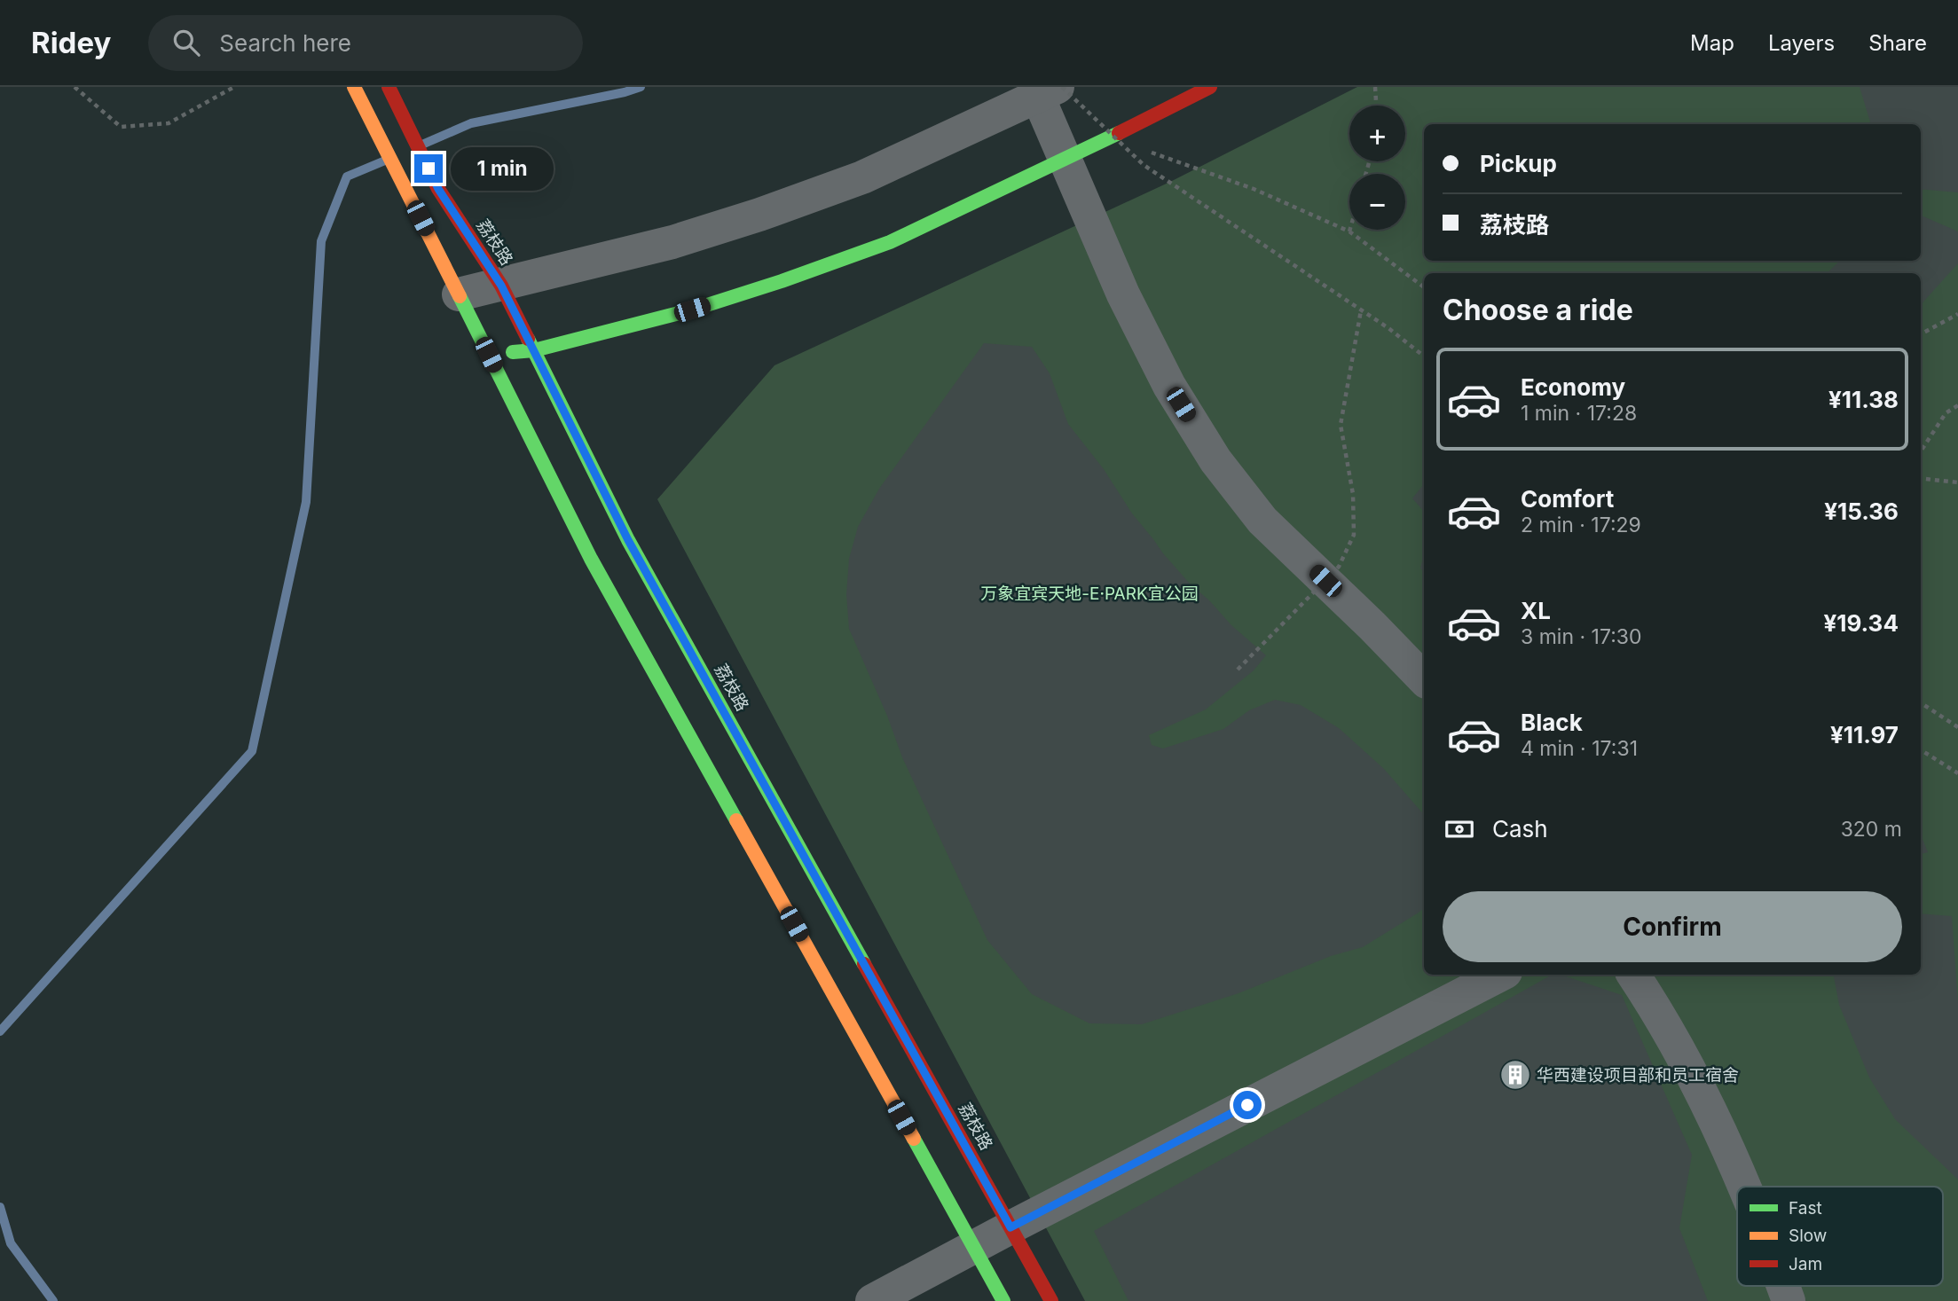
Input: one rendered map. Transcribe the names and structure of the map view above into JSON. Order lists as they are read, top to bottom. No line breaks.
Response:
{"streets":{"street":["荔枝路"]},"parks":["万象宜宾天地-E·PARK宜公园"],"places":{"building":["华西建设项目部和员工宿舍"]},"legend":["Fast","Slow","Jam"],"page":{"header":"Ridey","search":"Search here","nav":["Map","Layers","Share"],"map_buttons":["+","−"],"banner":["Pickup","荔枝路"],"bubble":"1 min","heading":"Choose a ride","list":[{"name":"Economy","note":"1 min · 17:28","value":"¥11.38"},{"name":"Comfort","note":"2 min · 17:29","value":"¥15.36"},{"name":"XL","note":"3 min · 17:30","value":"¥19.34"},{"name":"Black","note":"4 min · 17:31","value":"¥11.97"}],"pay":["Cash","320 m"],"buttons":"Confirm"}}
